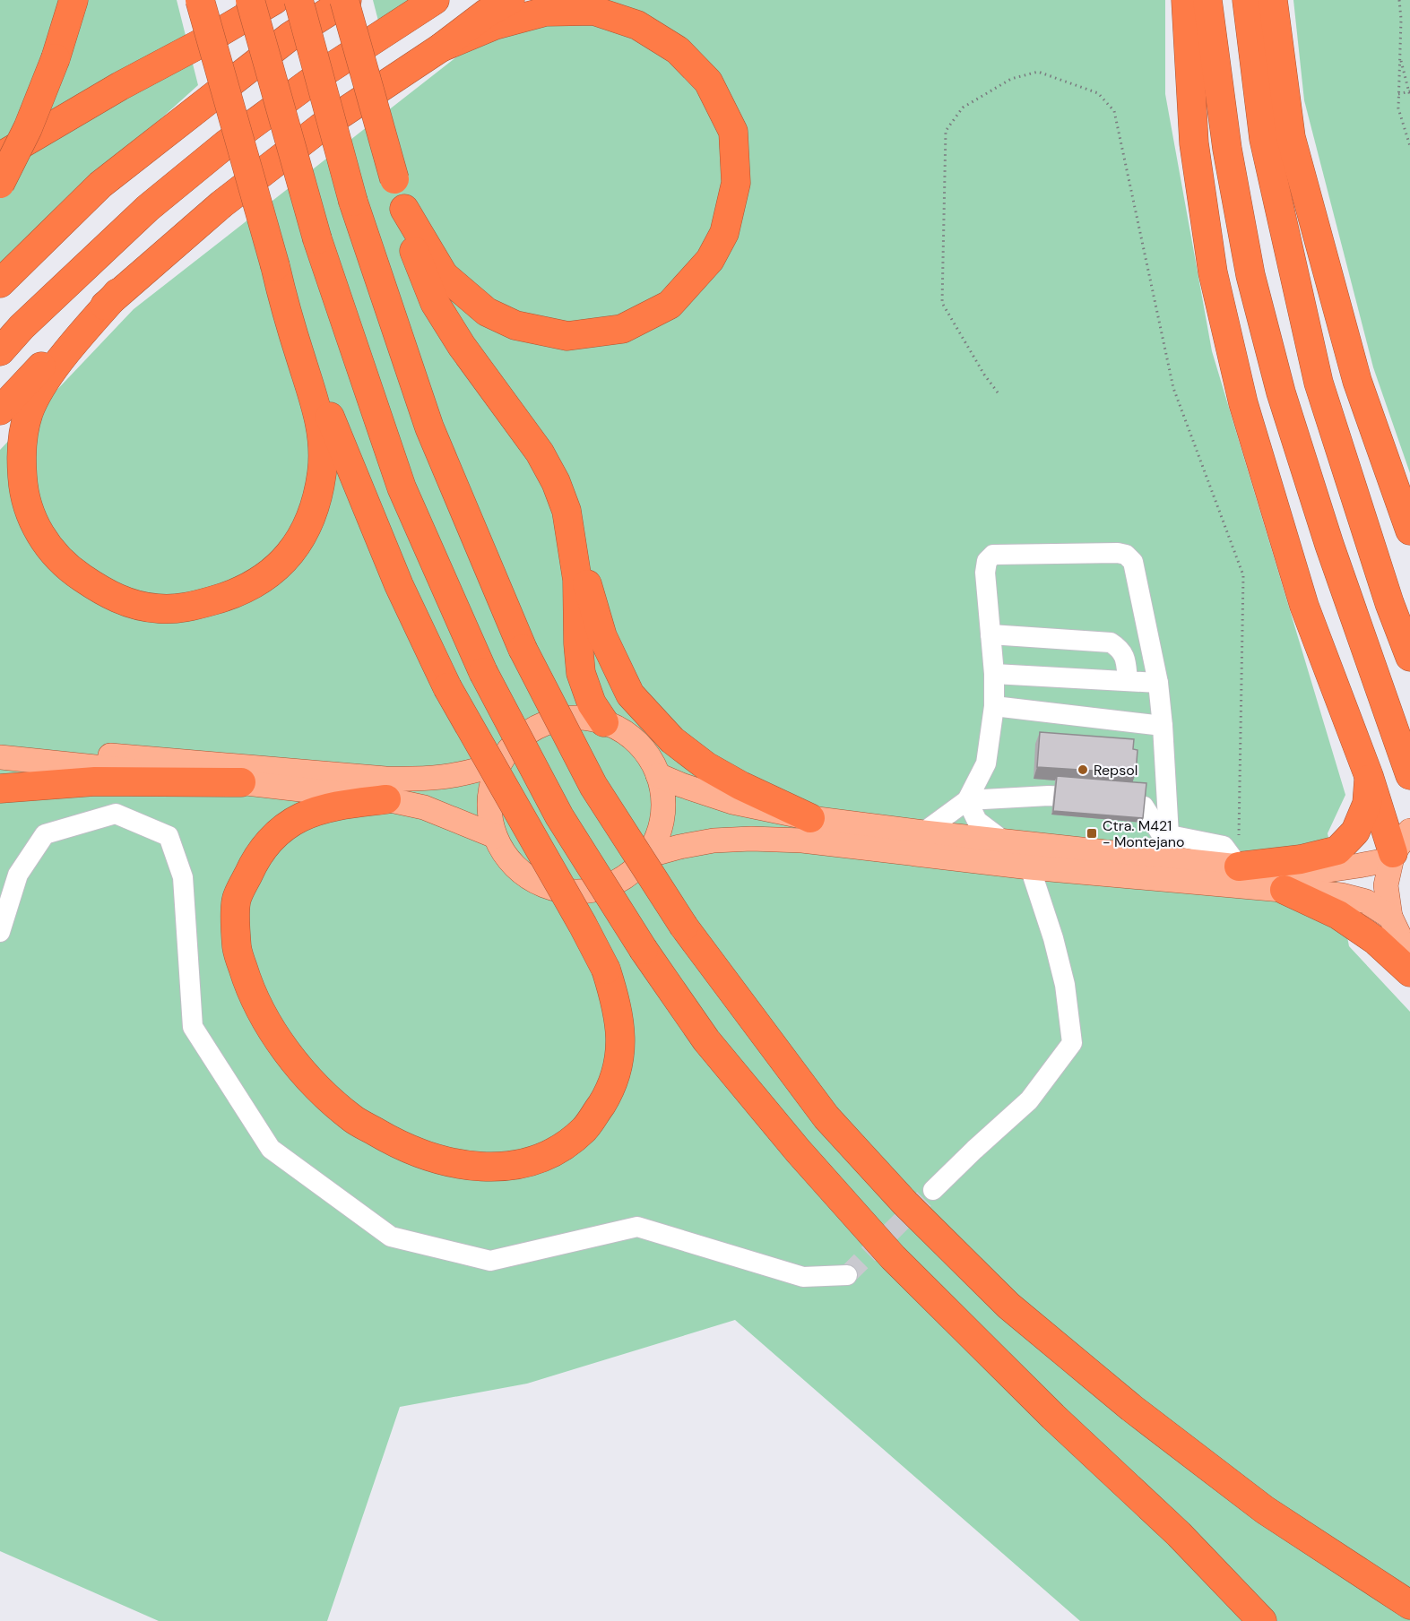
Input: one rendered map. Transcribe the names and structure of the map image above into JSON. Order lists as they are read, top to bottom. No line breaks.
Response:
{"places":{"other":["Repsol"],"transit":["Ctra. M421 - Montejano"]}}
